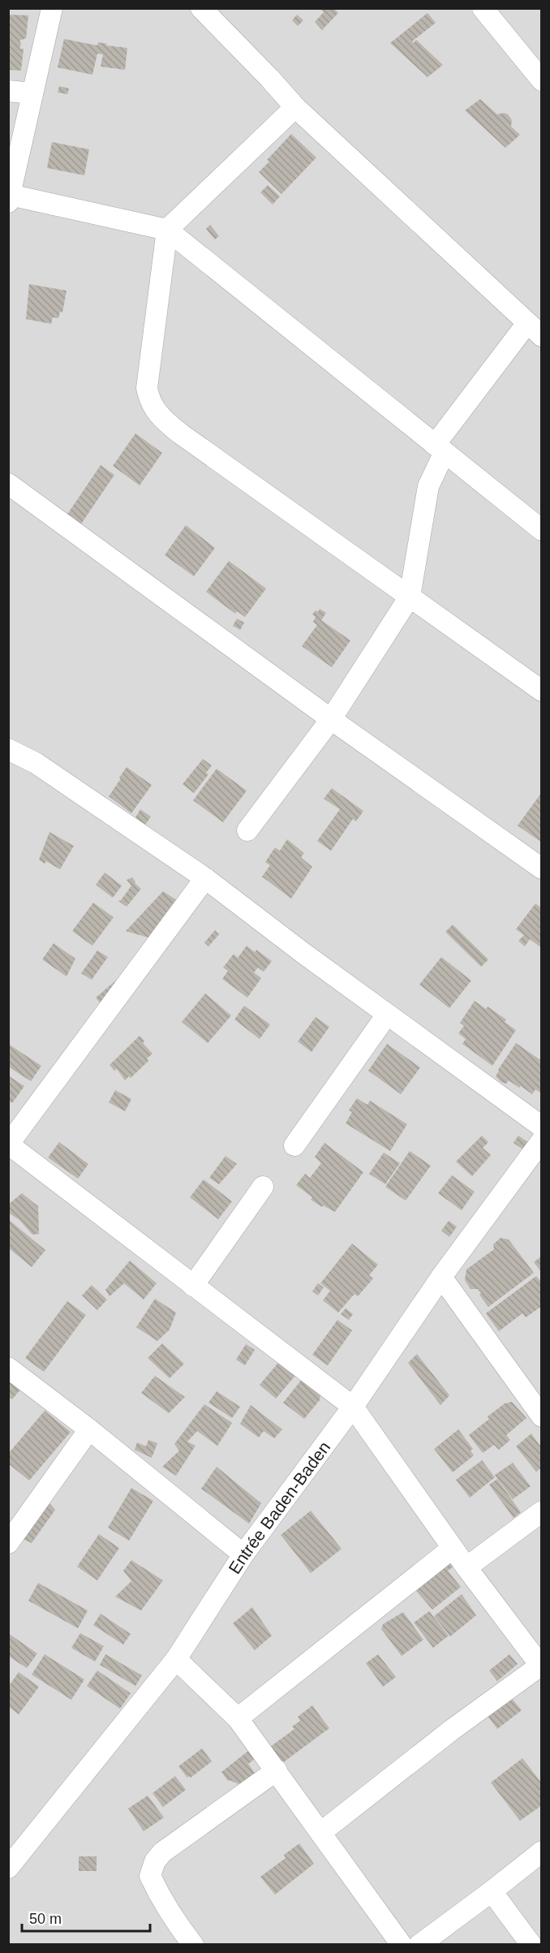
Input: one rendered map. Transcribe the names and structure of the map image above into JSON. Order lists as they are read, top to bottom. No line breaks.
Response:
{"streets":{"street":["Entrée Baden-Baden"]},"scale_bar":"50 m"}
